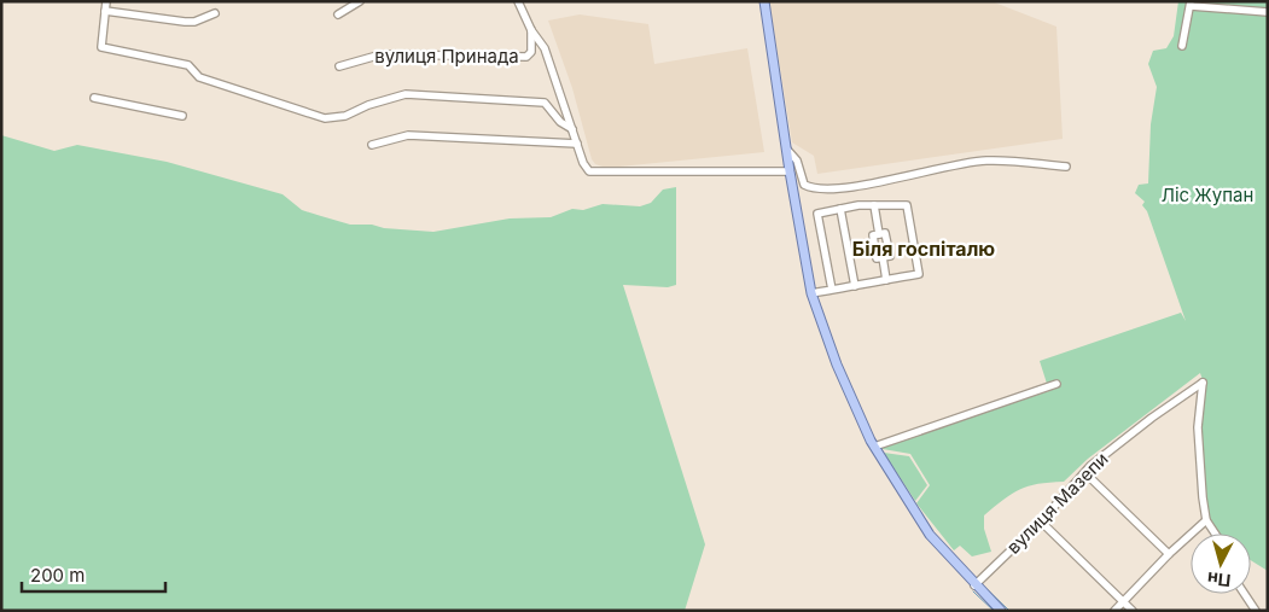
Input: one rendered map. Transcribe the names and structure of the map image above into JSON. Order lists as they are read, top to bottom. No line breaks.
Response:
{"streets":{"street":["вулиця Принада","вулиця Мазепи"]},"districts":["Біля госпіталю"],"parks":["Ліс Жупан"],"scale_bar":"200 m","north":"bottom"}
